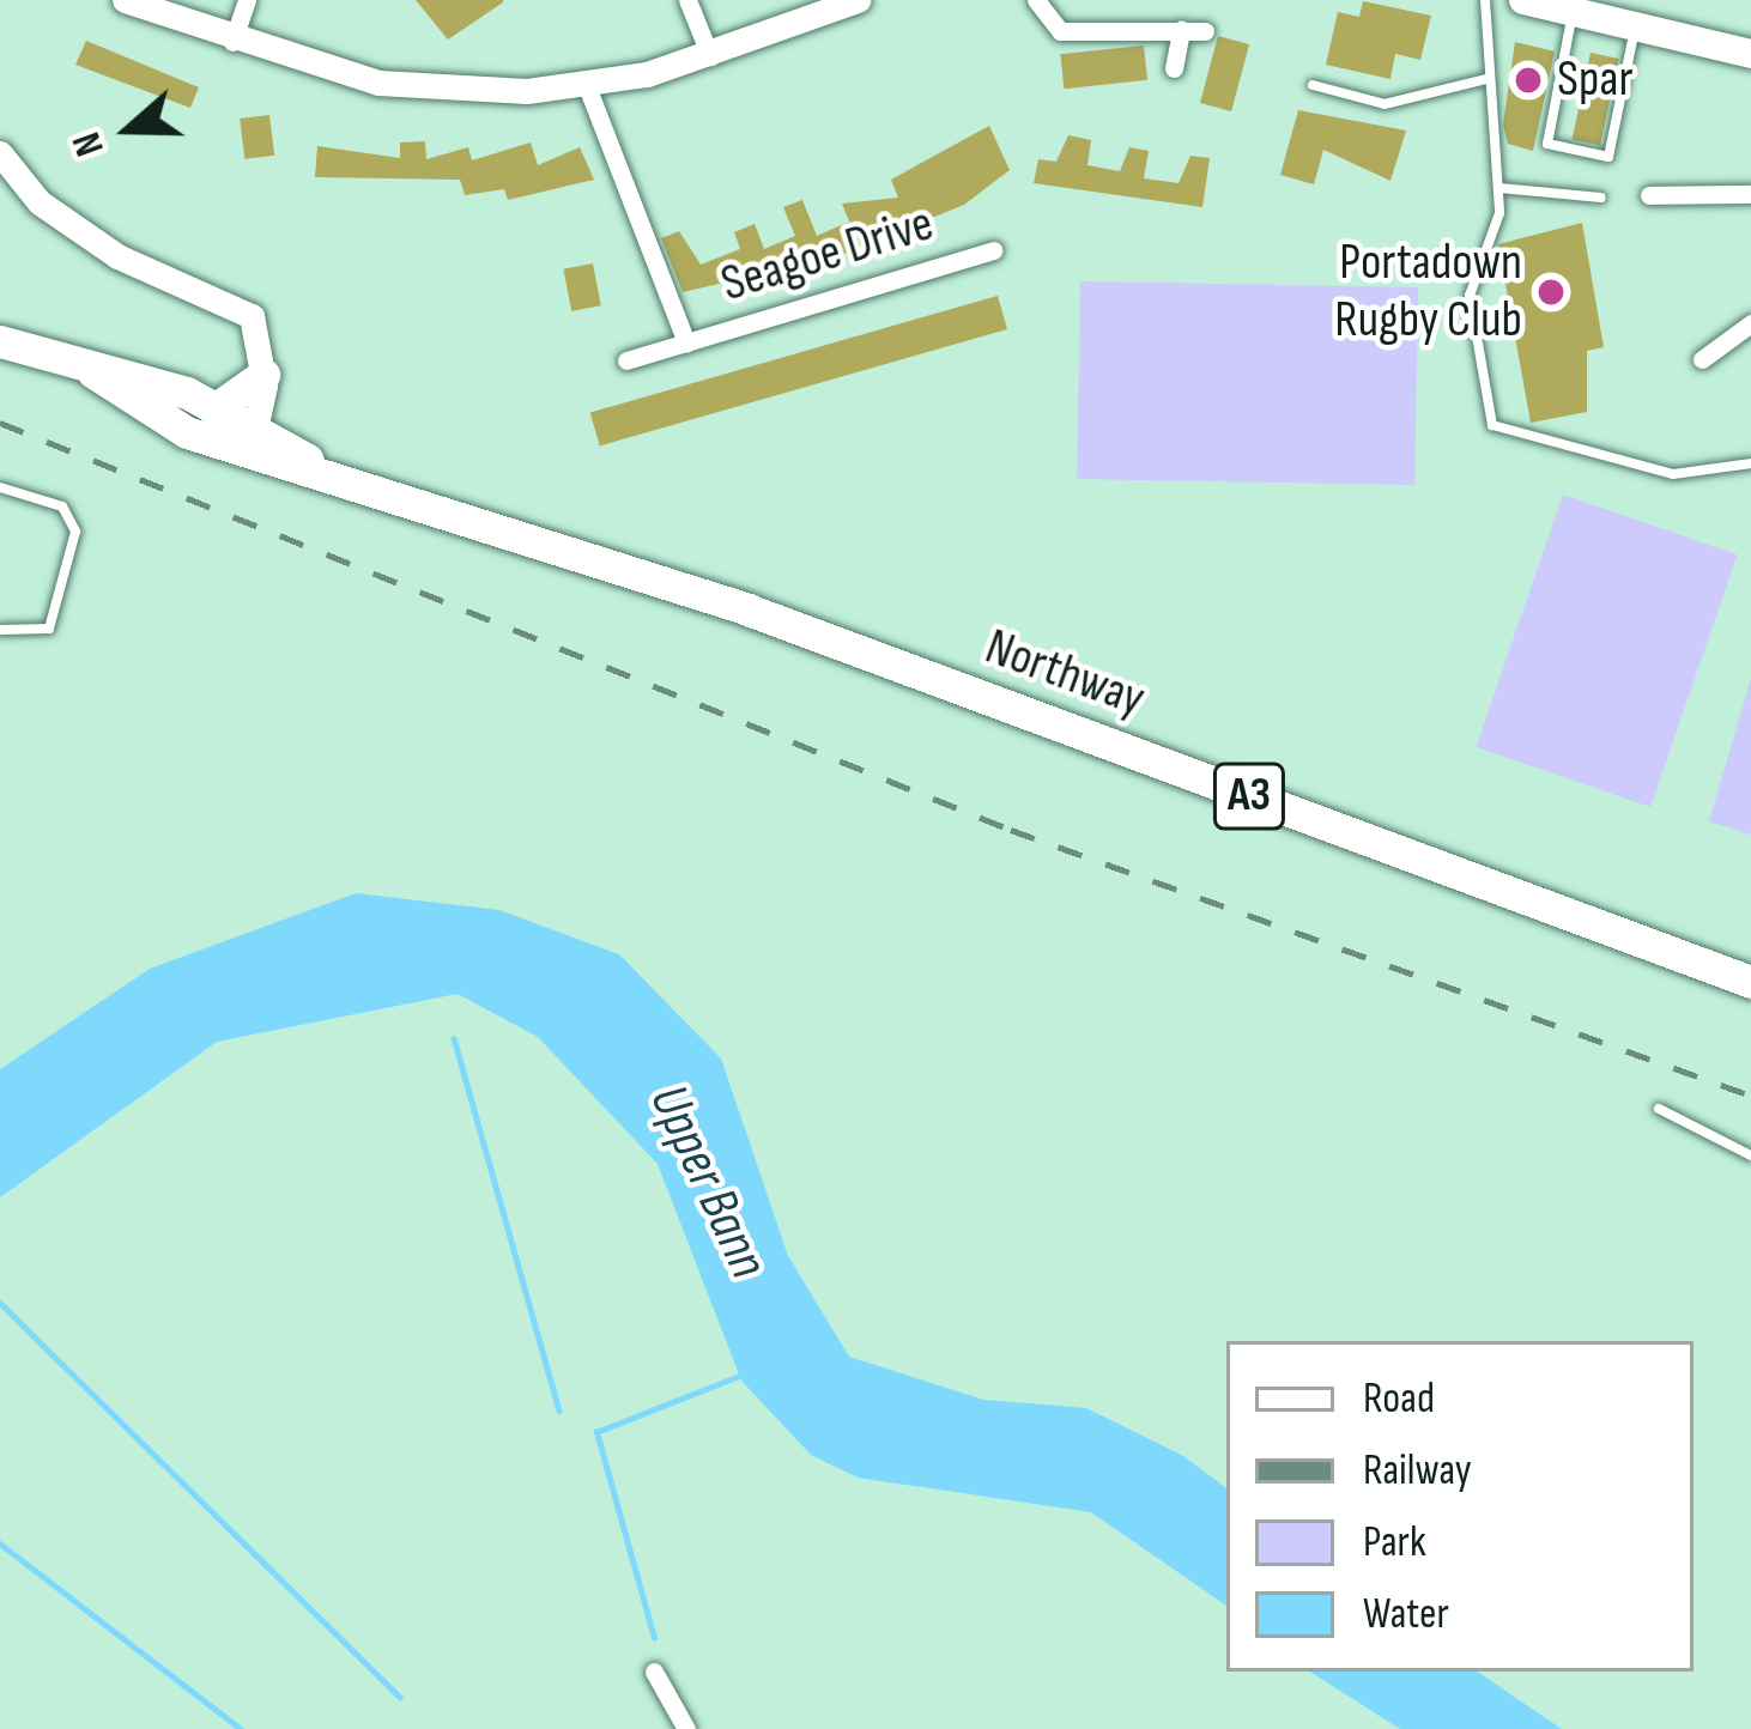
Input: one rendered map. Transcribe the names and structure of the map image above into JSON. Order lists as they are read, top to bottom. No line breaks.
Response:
{"streets":{"highway":["Northway","A3"],"street":["Seagoe Drive"]},"water":["Upper Bann"],"places":["Spar","Portadown Rugby Club"],"legend":["Road","Railway","Park","Water"],"north":"left"}
